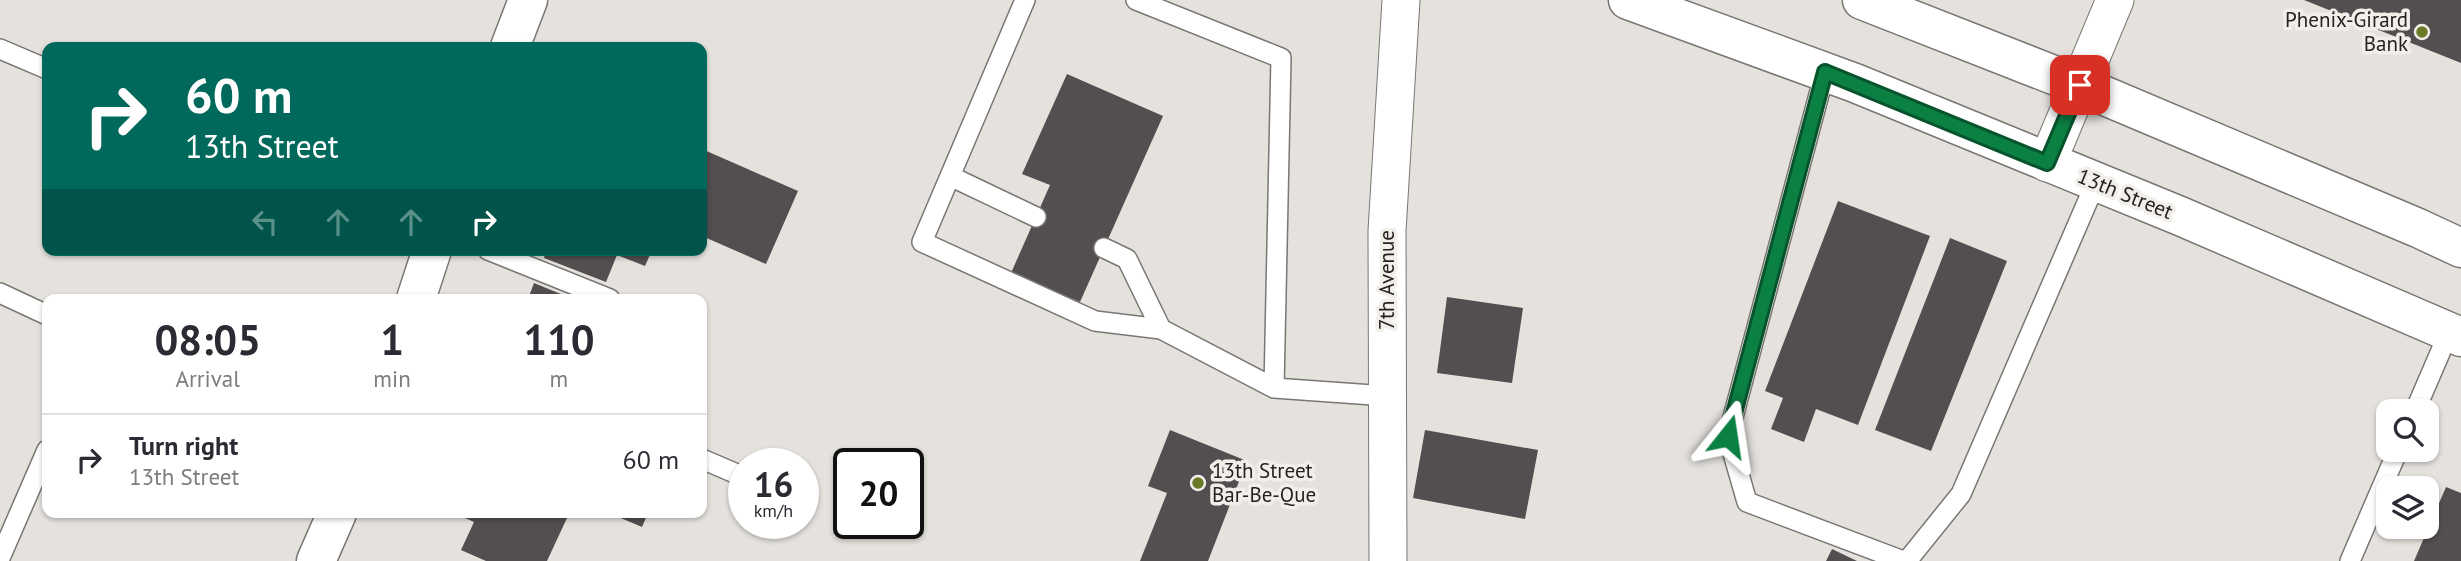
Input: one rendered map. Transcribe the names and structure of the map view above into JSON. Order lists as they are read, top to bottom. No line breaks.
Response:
{"streets":{"main road":["13th Street"],"street":["7th Avenue"]},"places":["Phenix-Girard Bank","13th Street Bar-Be-Que"],"page":{"turn":["60 m","13th Street"],"eta":["08:05","Arrival","1","min","110","m"],"list":[{"name":"Turn right","note":"13th Street","value":"60 m"}],"speed":"16 km/h","limit":"20"}}
